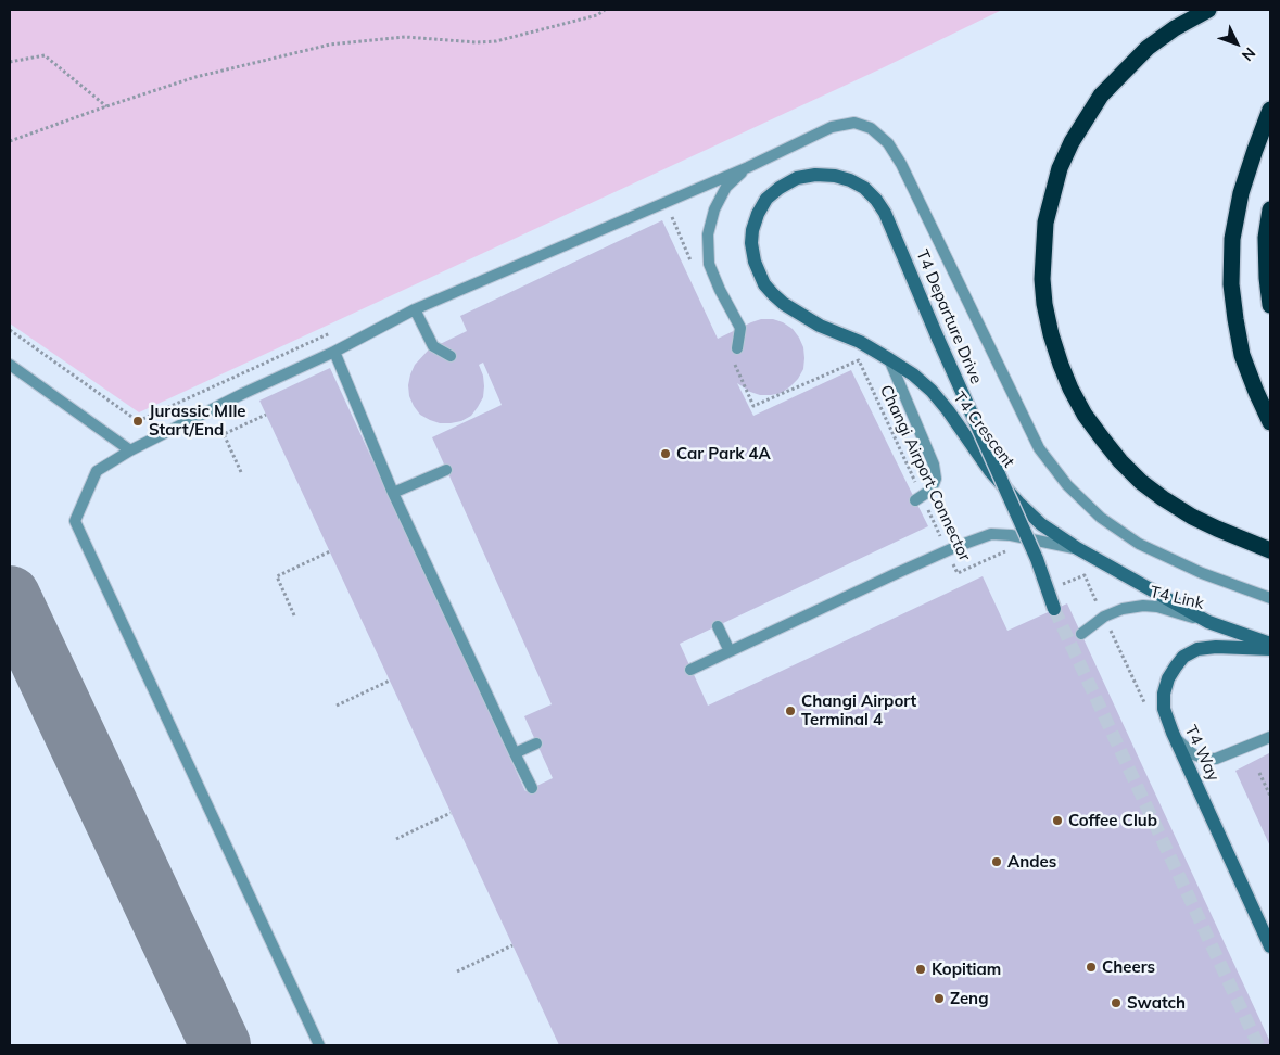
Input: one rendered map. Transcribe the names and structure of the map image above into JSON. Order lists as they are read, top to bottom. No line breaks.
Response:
{"streets":{"main road":["T4 Departure Drive","T4 Crescent","T4 Way"],"lane":["T4 Link"],"path":["Changi Airport Connector"]},"crossings":[["T4 Departure Drive","T4 Crescent"],["T4 Crescent","T4 Link"]],"places":["Jurassic MIle Start/End","Car Park 4A","Changi Airport Terminal 4","Coffee Club","Andes","Cheers","Kopitiam","Zeng","Swatch"],"north":"bottom right"}
